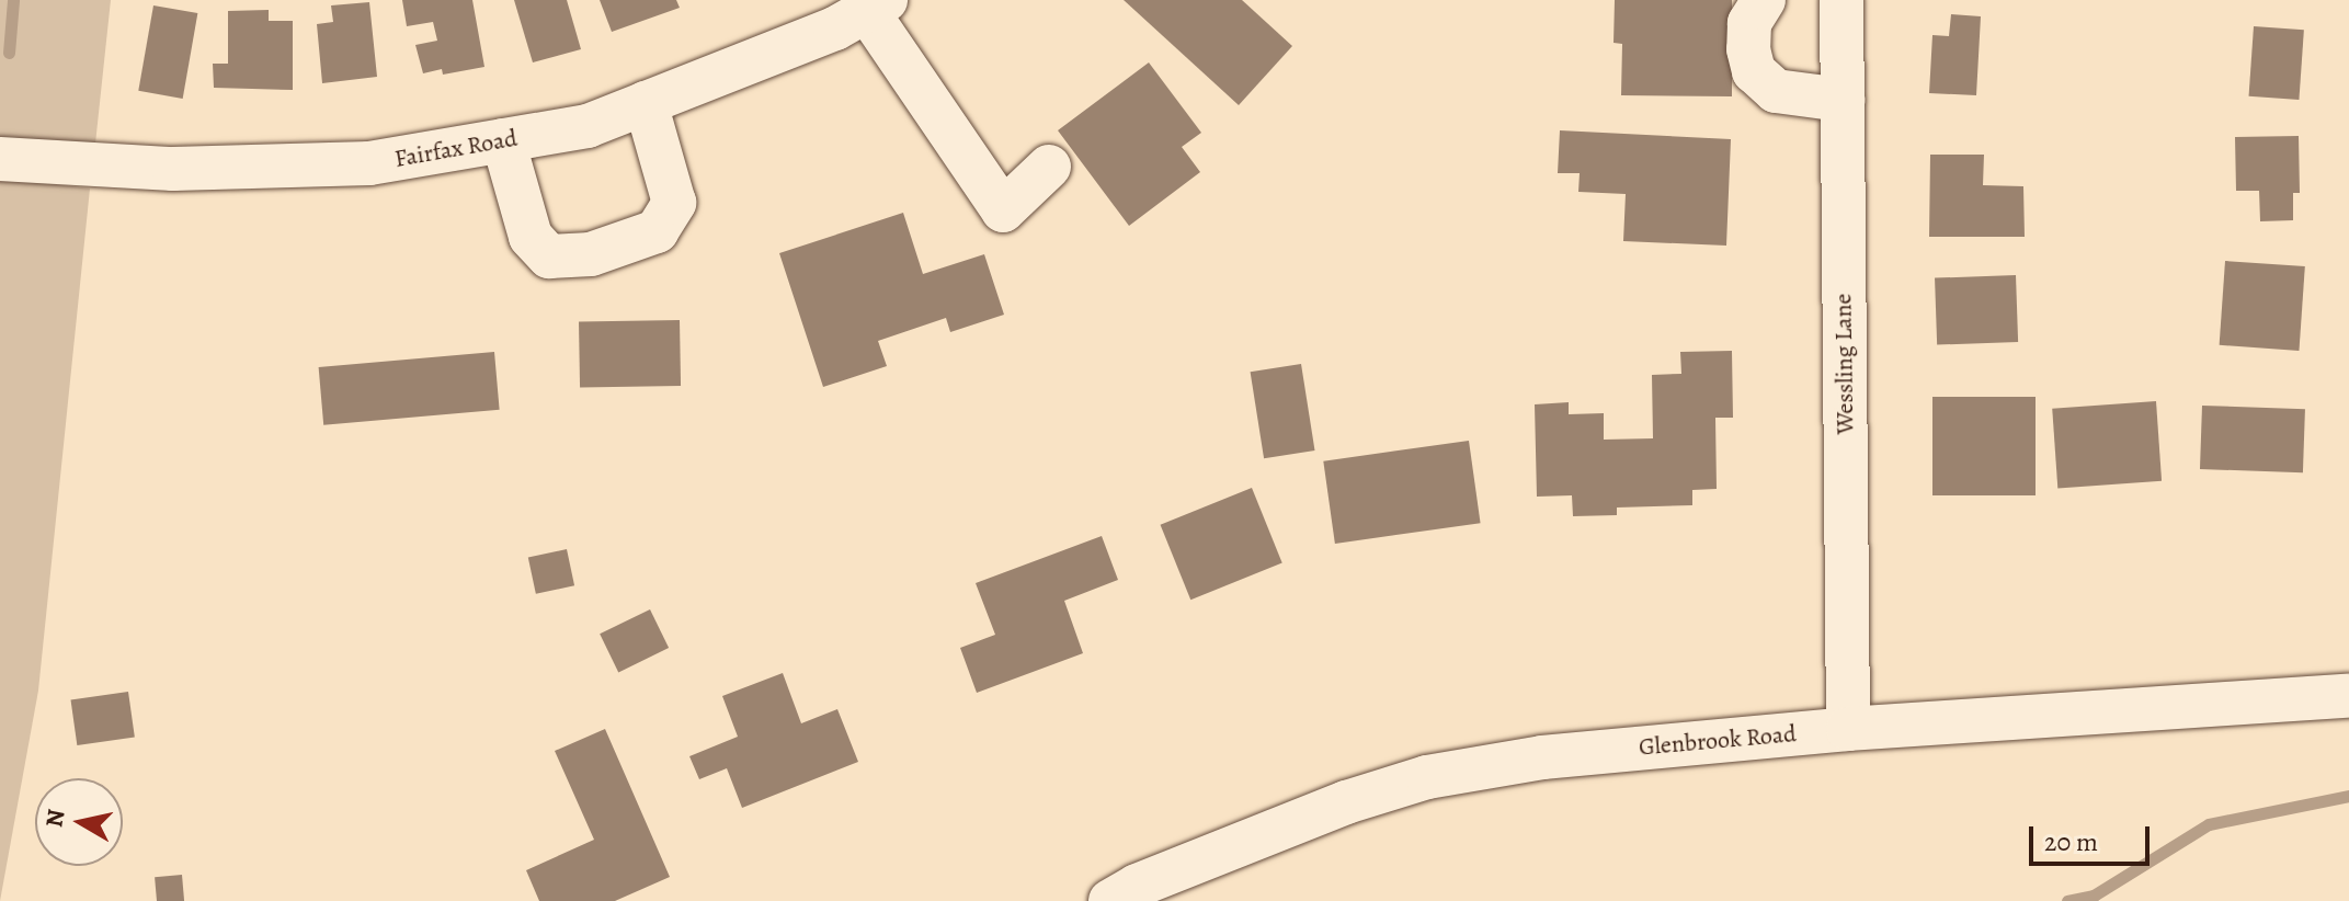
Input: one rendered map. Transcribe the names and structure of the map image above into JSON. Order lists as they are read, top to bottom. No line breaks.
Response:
{"streets":{"street":["Fairfax Road","Wessling Lane","Glenbrook Road"]},"crossings":[["Wessling Lane","Glenbrook Road"]],"scale_bar":"20 m","north":"left"}
